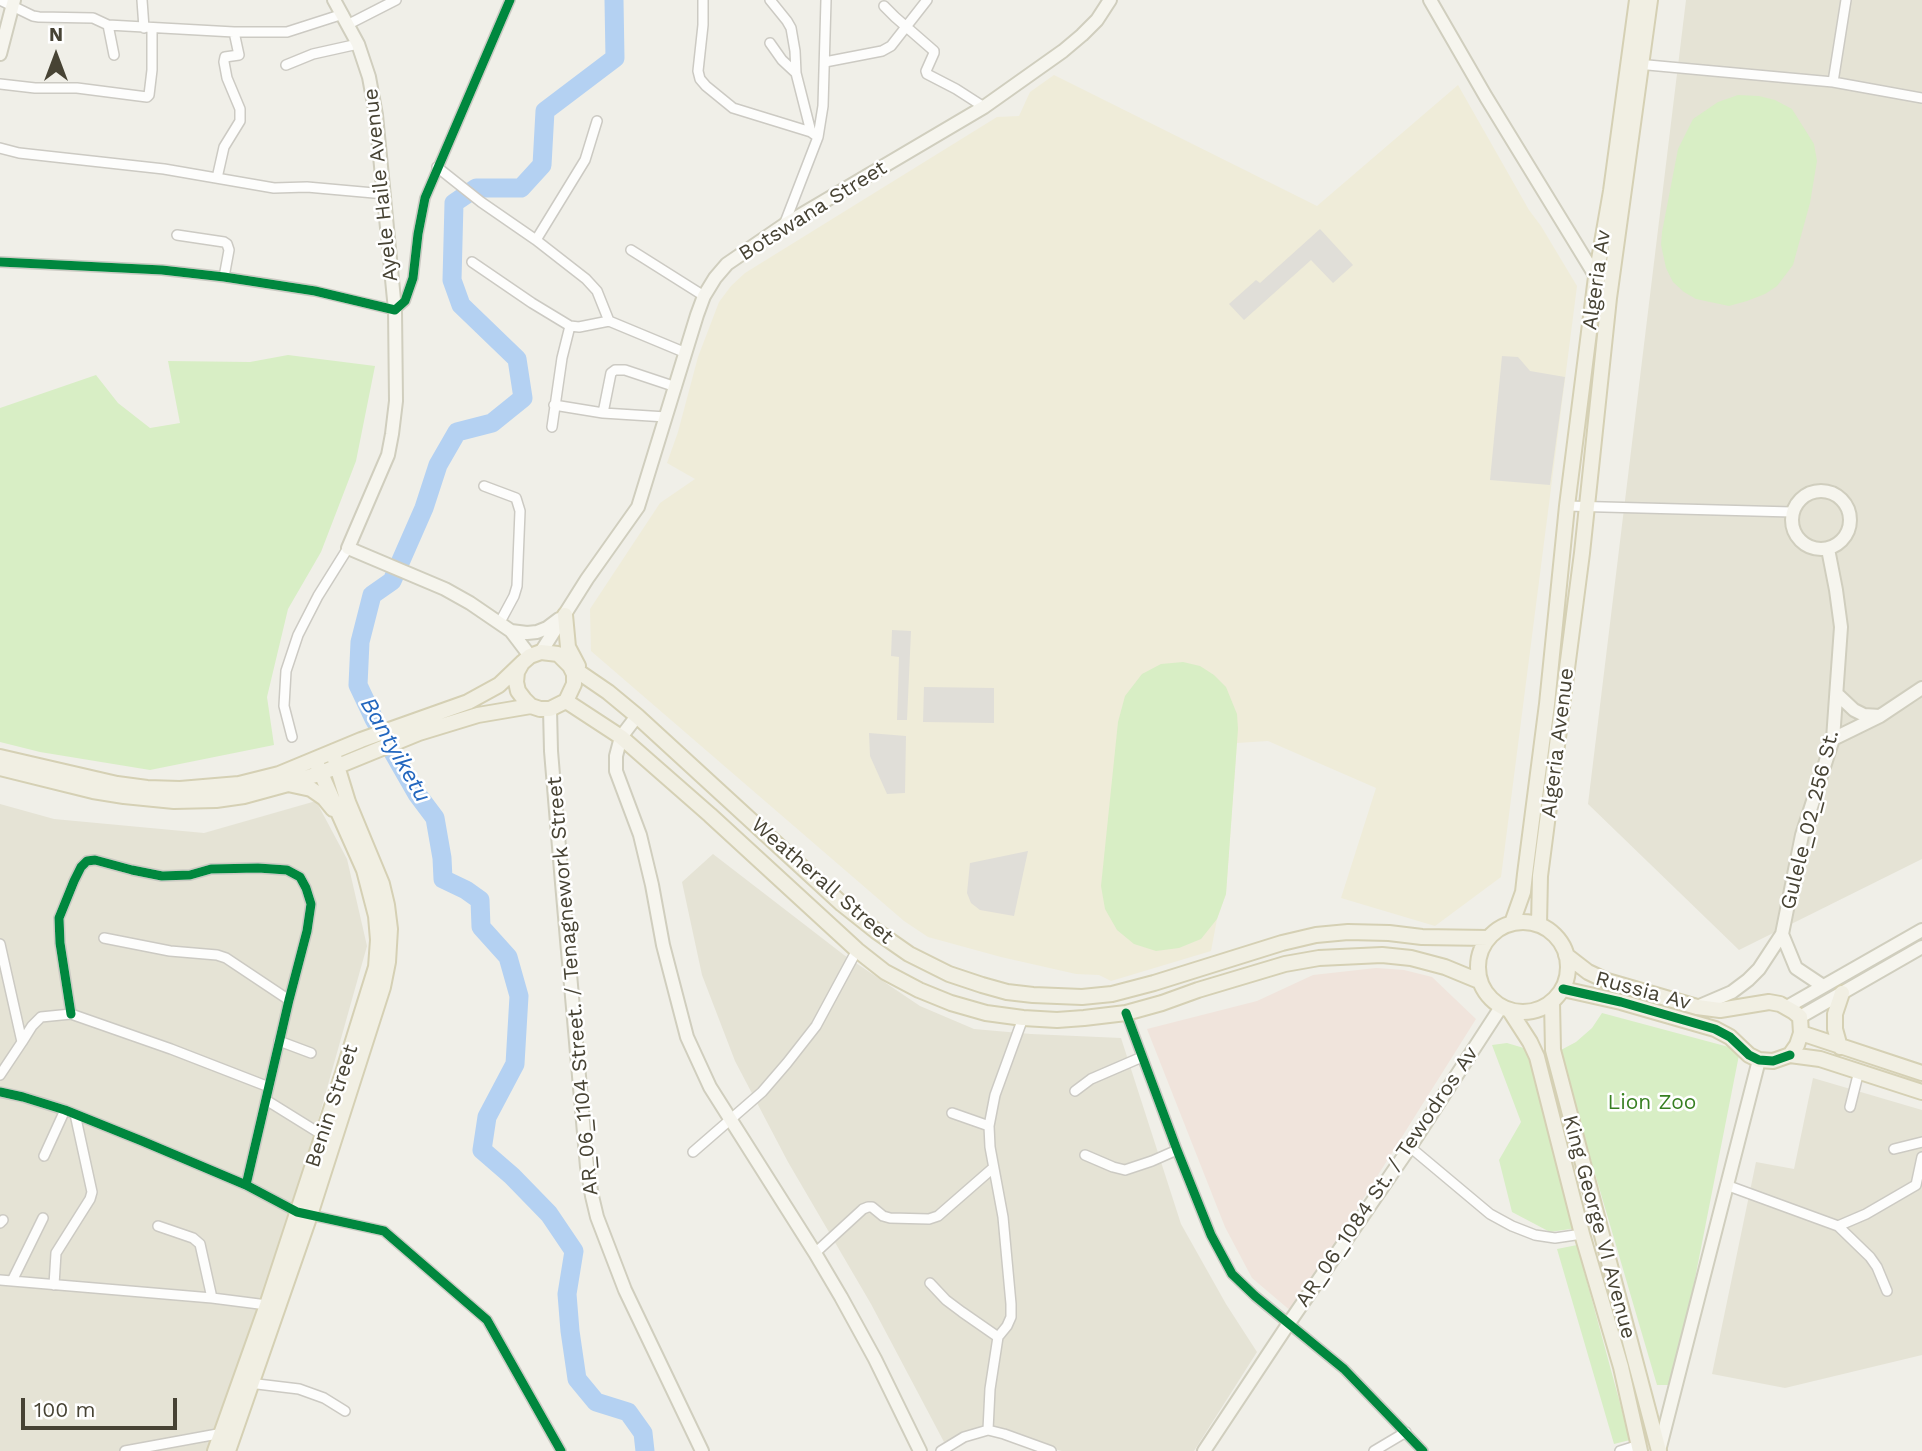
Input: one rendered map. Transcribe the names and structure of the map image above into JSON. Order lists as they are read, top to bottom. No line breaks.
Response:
{"streets":{"main road":["Ayele Haile Avenue","Botswana Street","Algeria Av","Algeria Avenue","Gulele_02_256 St.","Weatherall Street","AR_06_1104 Street. / Tenagnework Street","Russia Av","Benin Street","AR_06_1084 St. / Tewodros Av","King George VI Avenue"]},"crossings":[["Botswana Street","Weatherall Street"],["Botswana Street","AR_06_1104 Street. / Tenagnework Street"],["Algeria Av","Algeria Avenue"],["Algeria Avenue","Weatherall Street"],["Algeria Avenue","Russia Av"],["Algeria Avenue","AR_06_1084 St. / Tewodros Av"],["Algeria Avenue","King George VI Avenue"],["Gulele_02_256 St.","Russia Av"],["Weatherall Street","AR_06_1104 Street. / Tenagnework Street"],["Weatherall Street","Russia Av"],["Weatherall Street","AR_06_1084 St. / Tewodros Av"],["Weatherall Street","King George VI Avenue"],["Russia Av","AR_06_1084 St. / Tewodros Av"],["Russia Av","King George VI Avenue"],["AR_06_1084 St. / Tewodros Av","King George VI Avenue"]],"water":["Bantyiketu"],"parks":["Lion Zoo"],"scale_bar":"100 m","north":"top"}
